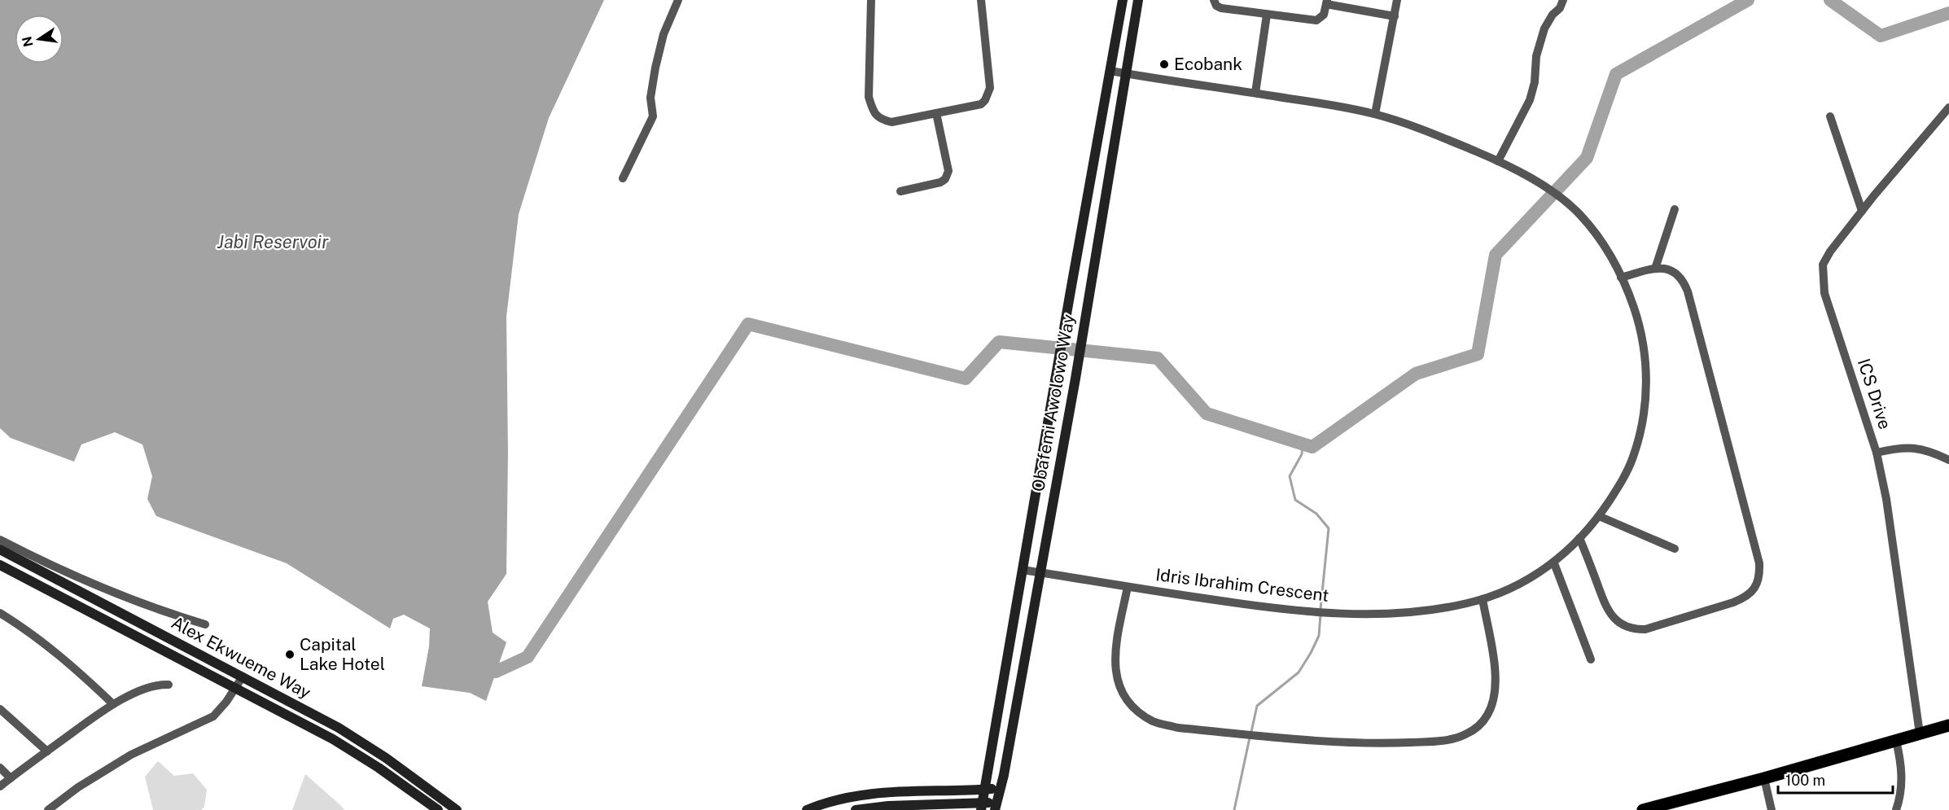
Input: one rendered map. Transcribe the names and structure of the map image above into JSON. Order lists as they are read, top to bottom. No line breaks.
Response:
{"streets":{"main road":["Obafemi Awolowo Way","Alex Ekwueme Way"],"street":["ICS Drive","Idris Ibrahim Crescent"]},"crossings":[["Obafemi Awolowo Way","Idris Ibrahim Crescent"]],"water":["Jabi Reservoir"],"places":["Ecobank","Capital Lake Hotel"],"scale_bar":"100 m","north":"left"}
